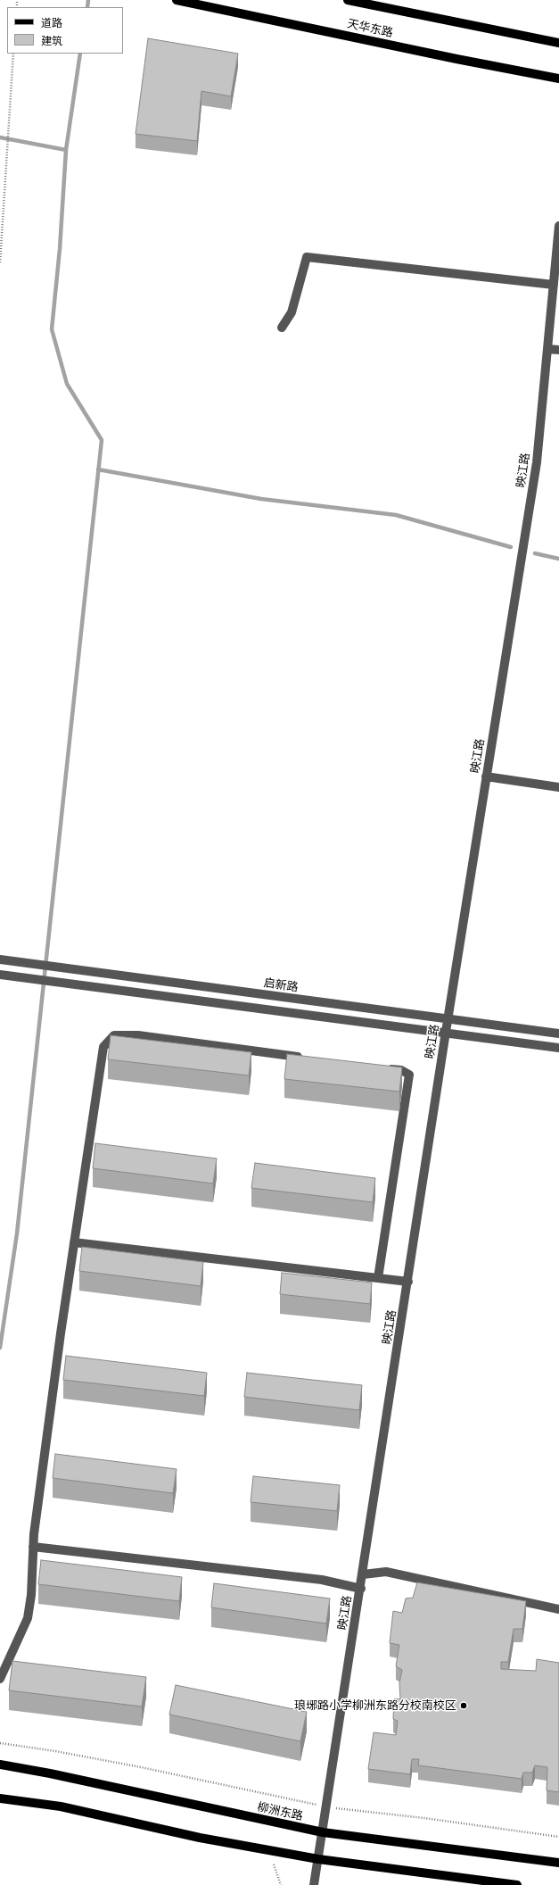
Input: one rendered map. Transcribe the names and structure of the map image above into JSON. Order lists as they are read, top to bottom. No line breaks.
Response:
{"streets":{"main road":["天华东路","柳洲东路"],"street":["映江路","启新路"]},"crossings":[["映江路","启新路"],["映江路","柳洲东路"]],"places":["琅琊路小学柳洲东路分校南校区"],"legend":["道路","建筑"]}
